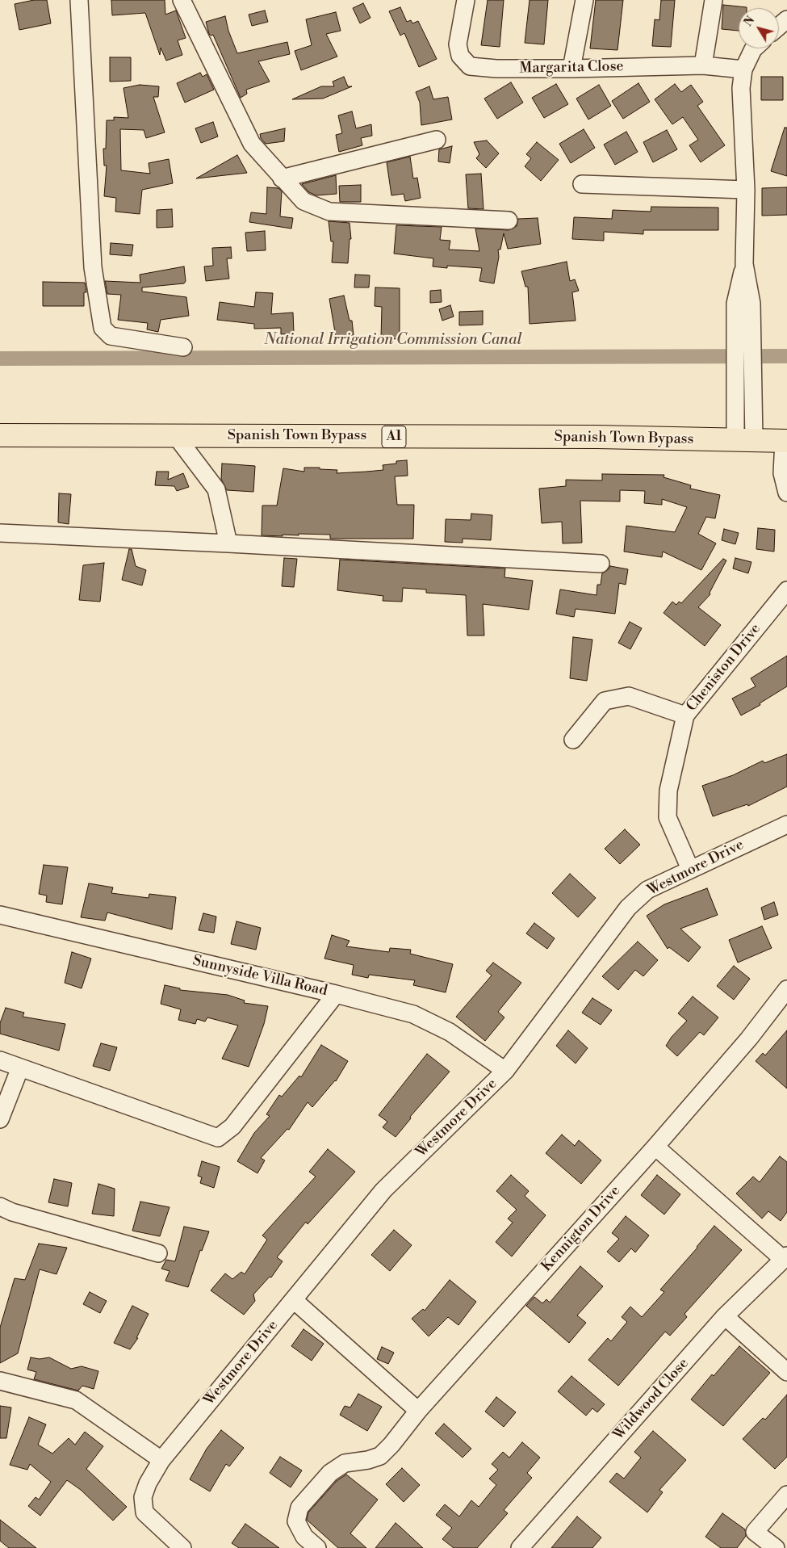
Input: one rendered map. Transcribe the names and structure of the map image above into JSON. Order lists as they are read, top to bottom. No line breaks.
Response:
{"streets":{"main road":["Spanish Town Bypass","A1"],"street":["Margarita Close","Cheniston Drive","Westmore Drive","Sunnyside Villa Road","Kennigton Drive","Wildwood Close"]},"crossings":[["Cheniston Drive","Westmore Drive"],["Westmore Drive","Sunnyside Villa Road"]],"water":["National Irrigation Commission Canal"],"north":"top left"}
